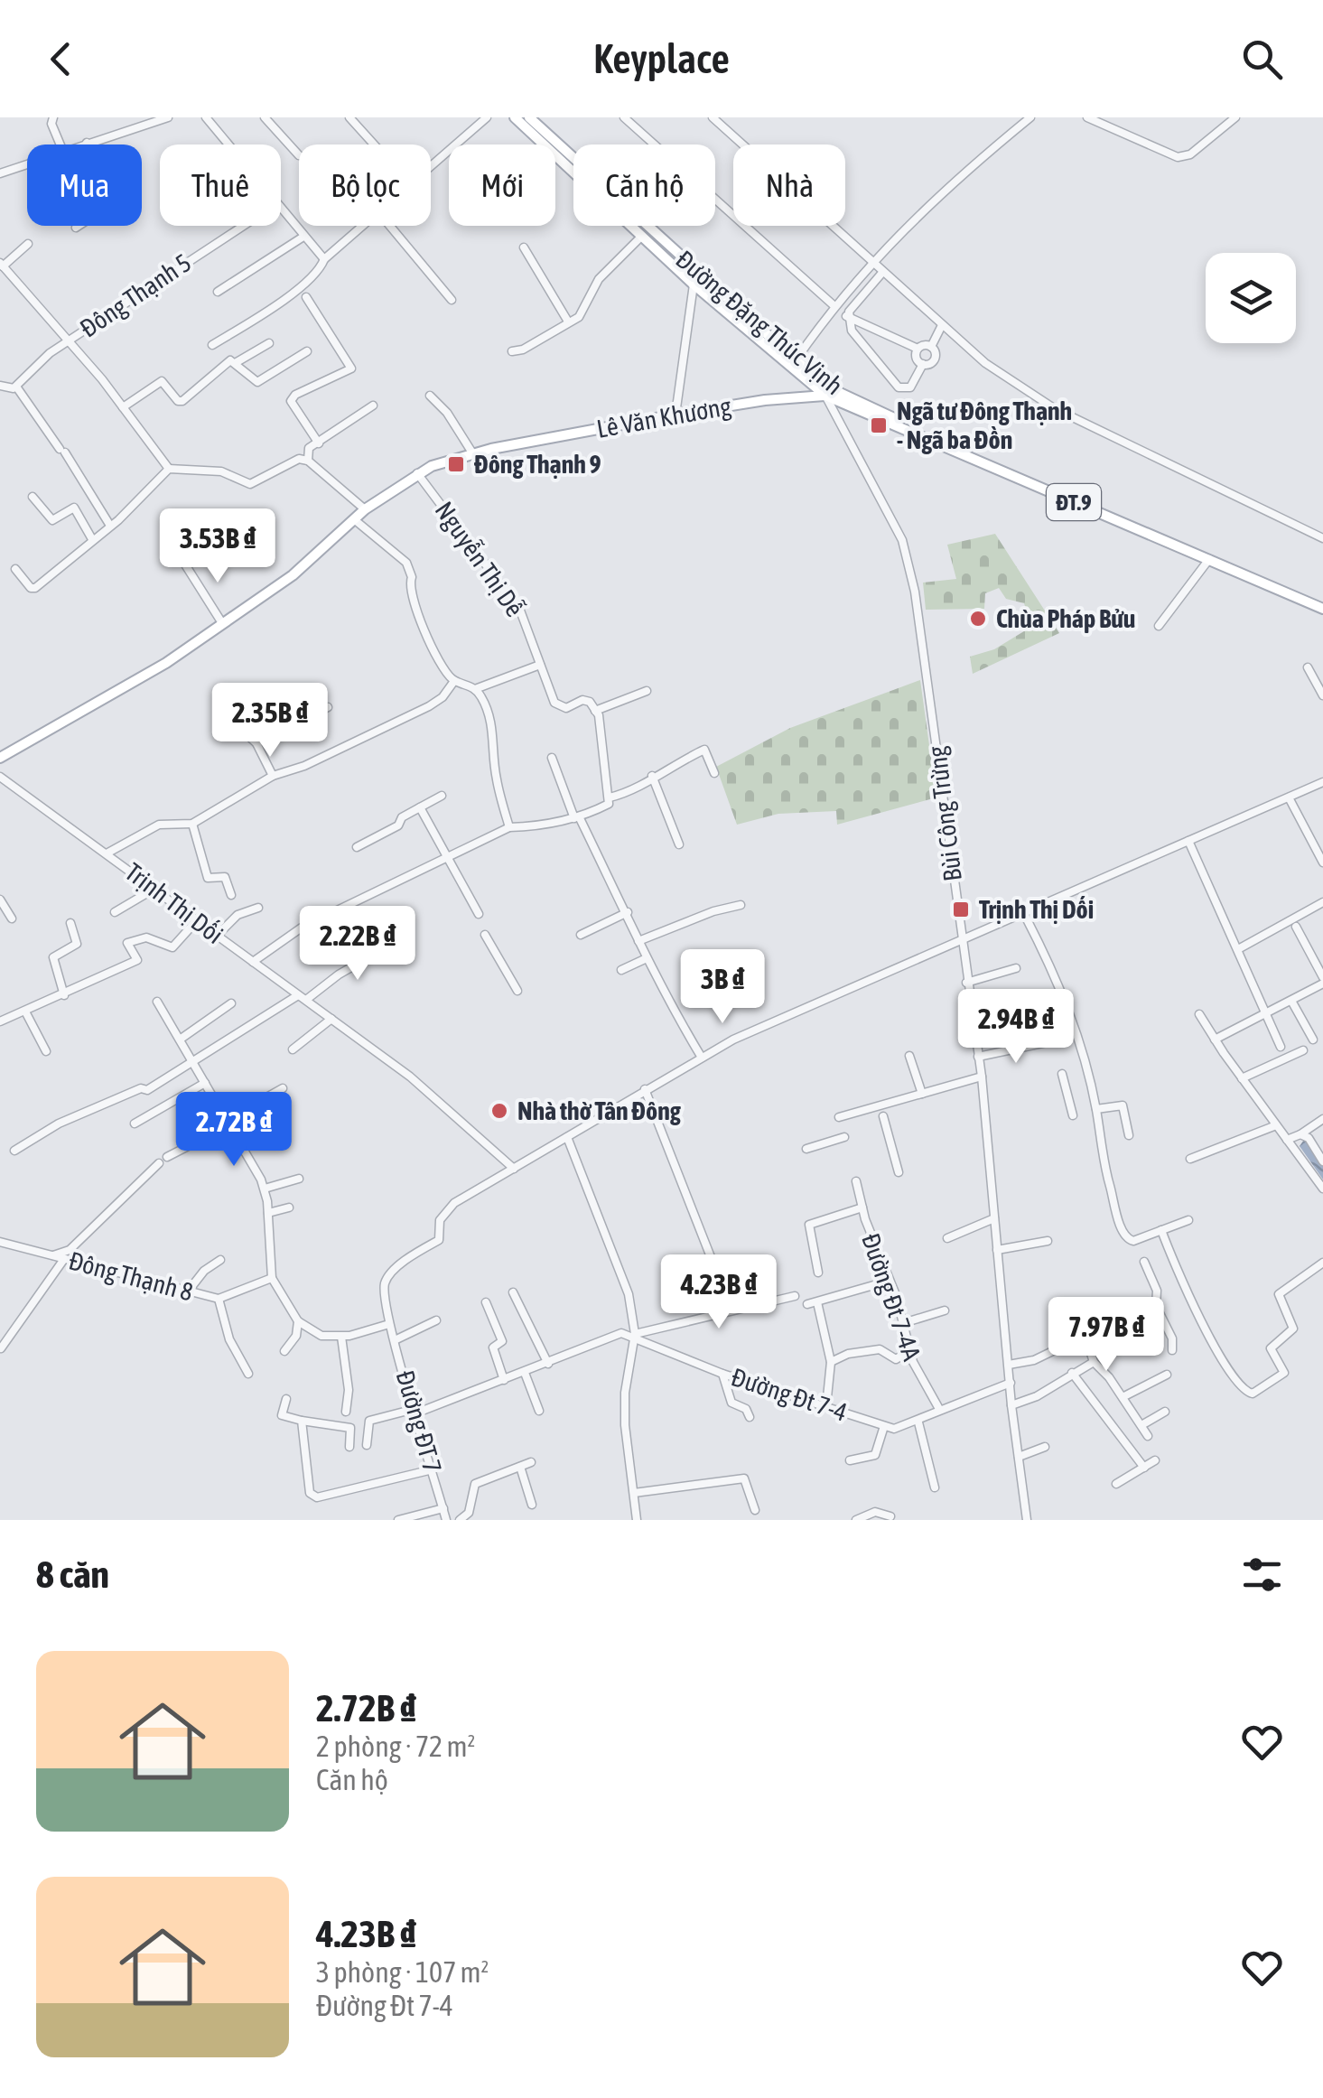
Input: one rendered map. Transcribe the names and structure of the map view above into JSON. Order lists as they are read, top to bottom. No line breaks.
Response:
{"streets":{"main road":["Đường Đặng Thúc Vịnh","Lê Văn Khương","ĐT.9"],"street":["Đông Thạnh 5","Nguyễn Thị Dễ","Bùi Công Trừng","Trịnh Thị Dối","Đông Thạnh 8","Đường Đt 7-4A","Đường Đt 7-4","Đường ĐT 7"]},"crossings":[["Đường Đặng Thúc Vịnh","Lê Văn Khương"],["Đường Đặng Thúc Vịnh","Bùi Công Trừng"],["Lê Văn Khương","Nguyễn Thị Dễ"],["Lê Văn Khương","Bùi Công Trừng"],["Bùi Công Trừng","Đường Đt 7-4"],["Đường Đt 7-4A","Đường Đt 7-4"]],"places":{"transit":["Ngã tư Đông Thạnh - Ngã ba Đồn","Đông Thạnh 9","Trịnh Thị Dối"],"other":["Chùa Pháp Bửu","Nhà thờ Tân Đông"]},"page":{"header":"Keyplace","chip":["Mua","Thuê","Bộ lọc","Mới","Căn hộ","Nhà"],"price":["3.53B ₫","2.35B ₫","2.22B ₫","3B ₫","2.94B ₫","2.72B ₫","4.23B ₫","7.97B ₫"],"heading":"8 căn","list":[{"name":"2.72B ₫","note":"2 phòng · 72 m² · Căn hộ"},{"name":"4.23B ₫","note":"3 phòng · 107 m² · Đường Đt 7-4"}]}}
